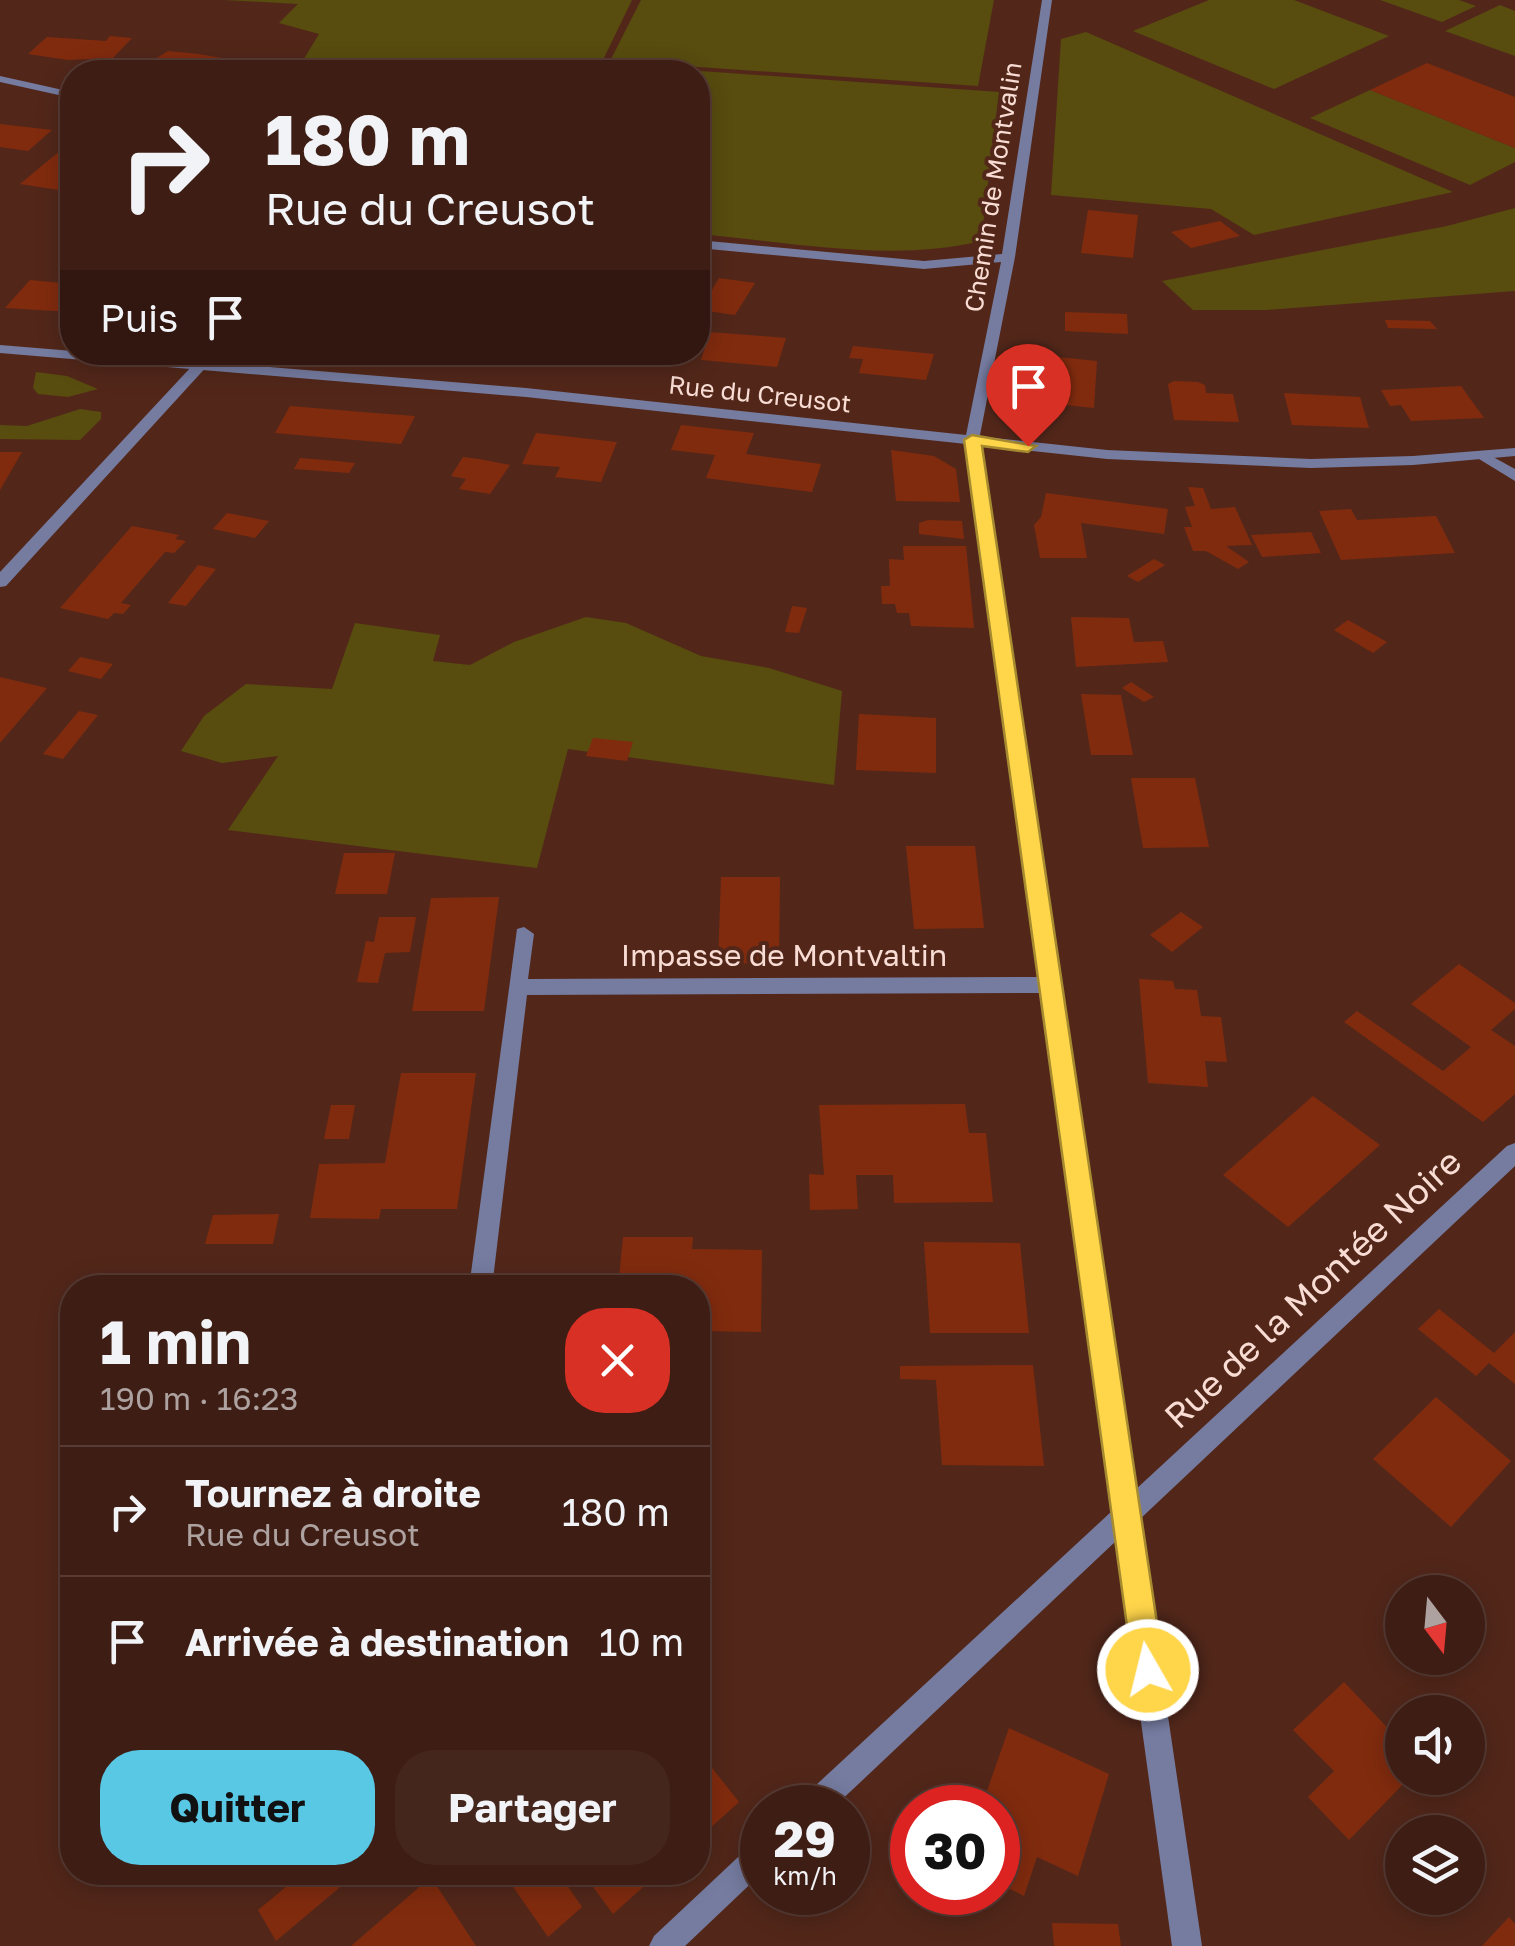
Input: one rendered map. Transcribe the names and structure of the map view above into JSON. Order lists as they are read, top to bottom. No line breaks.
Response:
{"streets":{"street":["Chemin de Montvalin","Rue du Creusot","Impasse de Montvaltin","Rue de la Montée Noire"]},"crossings":[["Chemin de Montvalin","Rue du Creusot"],["Chemin de Montvalin","Impasse de Montvaltin"],["Chemin de Montvalin","Rue de la Montée Noire"]],"north":"bottom","page":{"turn":["180 m","Rue du Creusot"],"then":"Puis","heading":["1 min","190 m · 16:23"],"list":[{"name":"Tournez à droite","note":"Rue du Creusot","value":"180 m"},{"name":"Arrivée à destination","value":"10 m"}],"buttons":["Quitter","Partager"],"speed":"29 km/h","limit":"30"}}
